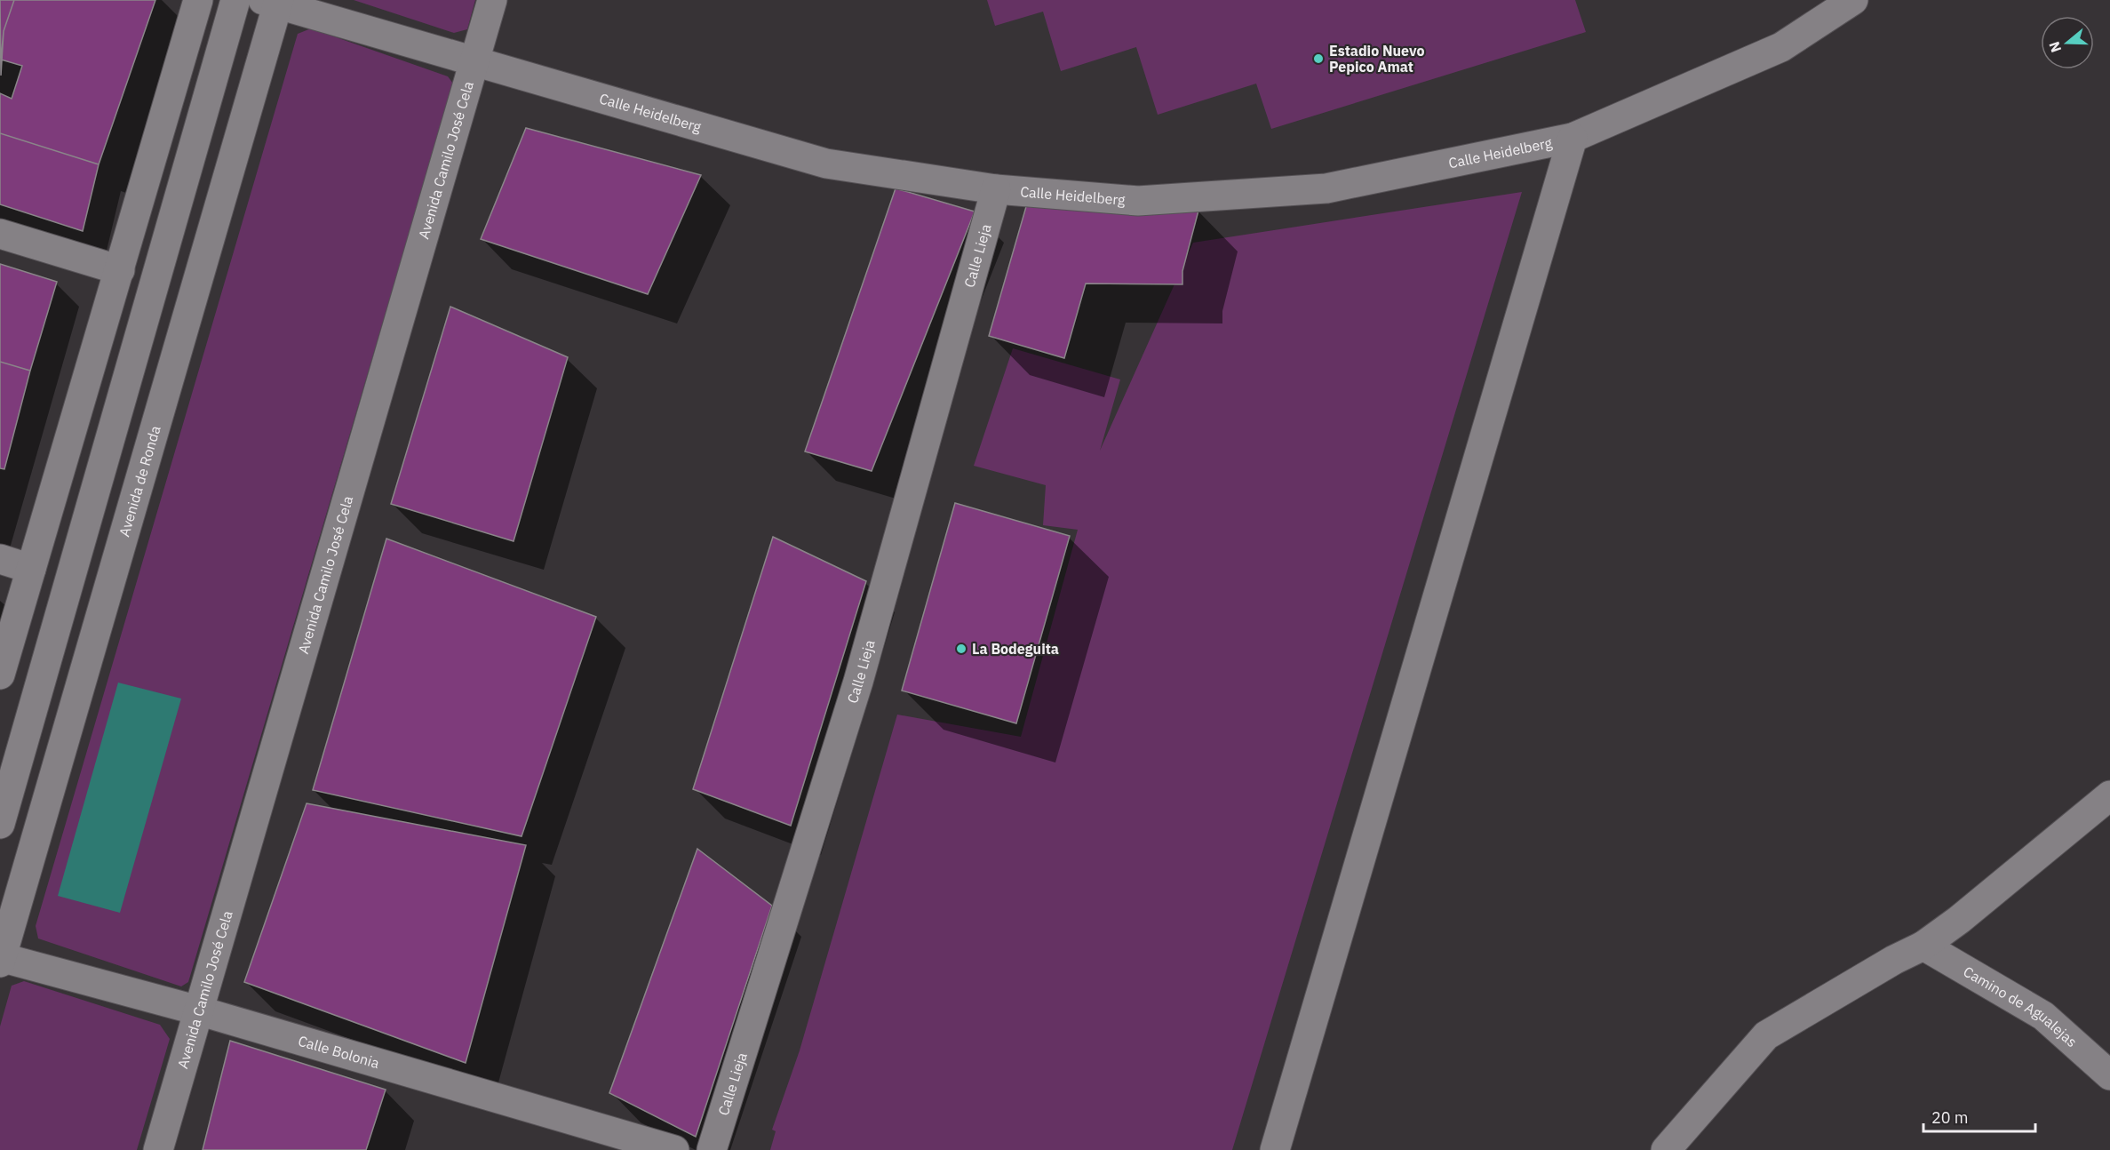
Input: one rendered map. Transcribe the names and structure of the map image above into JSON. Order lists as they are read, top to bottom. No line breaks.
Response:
{"streets":{"street":["Calle Heidelberg","Avenida Camilo José Cela","Calle Lieja","Avenida de Ronda","Camino de Agualejas","Calle Bolonia"]},"crossings":[["Calle Heidelberg","Avenida Camilo José Cela"],["Calle Heidelberg","Calle Lieja"],["Calle Heidelberg","Avenida de Ronda"],["Avenida Camilo José Cela","Calle Bolonia"],["Avenida de Ronda","Calle Bolonia"]],"places":["Estadio Nuevo Pepico Amat","La Bodeguita"],"scale_bar":"20 m","north":"left"}
